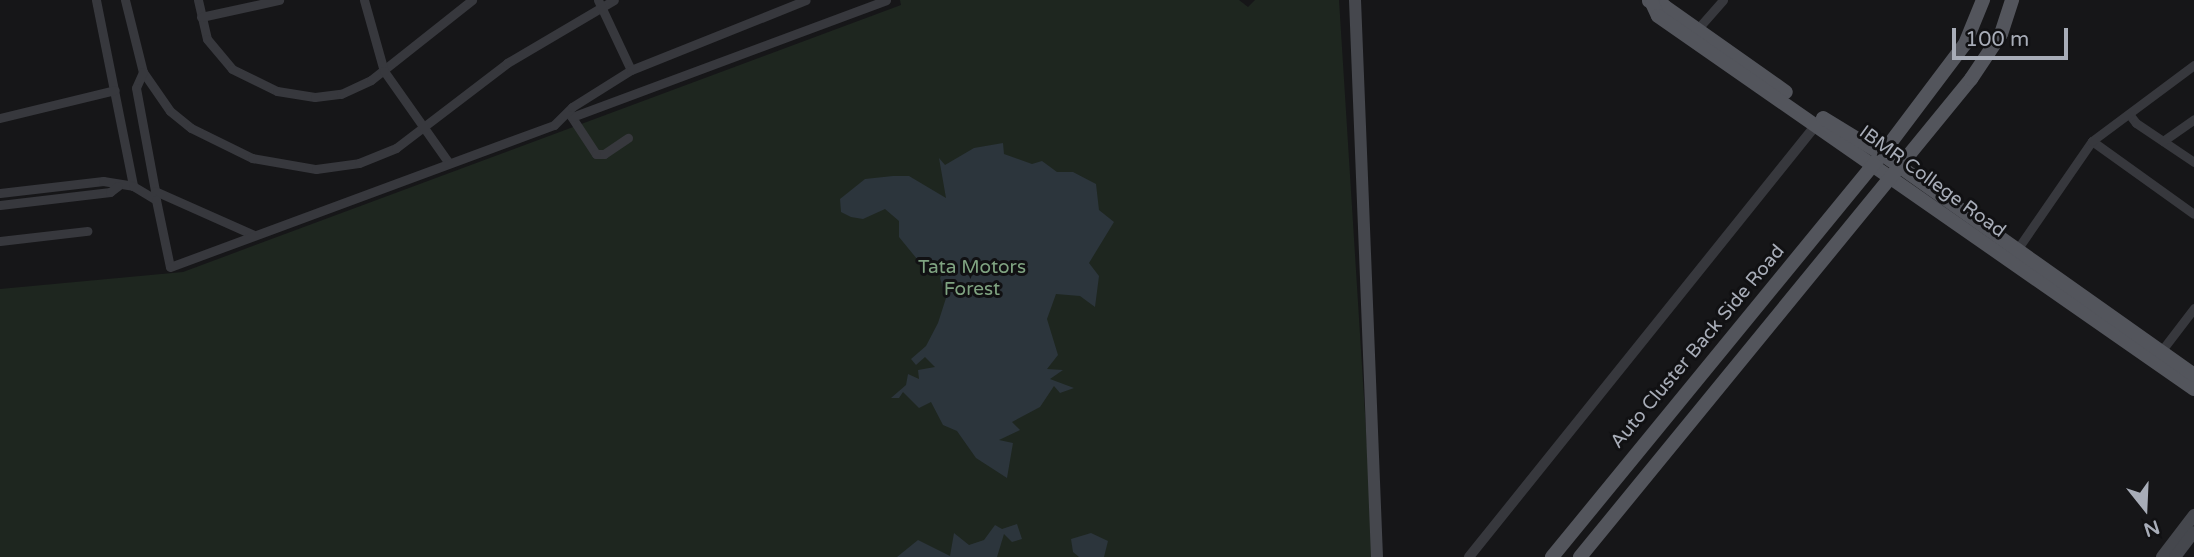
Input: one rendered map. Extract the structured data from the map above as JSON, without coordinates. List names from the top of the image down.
{
  "streets": {
    "main road": ["IBMR College Road", "Auto Cluster Back Side Road"]
  },
  "crossings": [
    ["IBMR College Road", "Auto Cluster Back Side Road"]
  ],
  "parks": ["Tata Motors Forest"],
  "scale_bar": "100 m",
  "north": "bottom"
}
